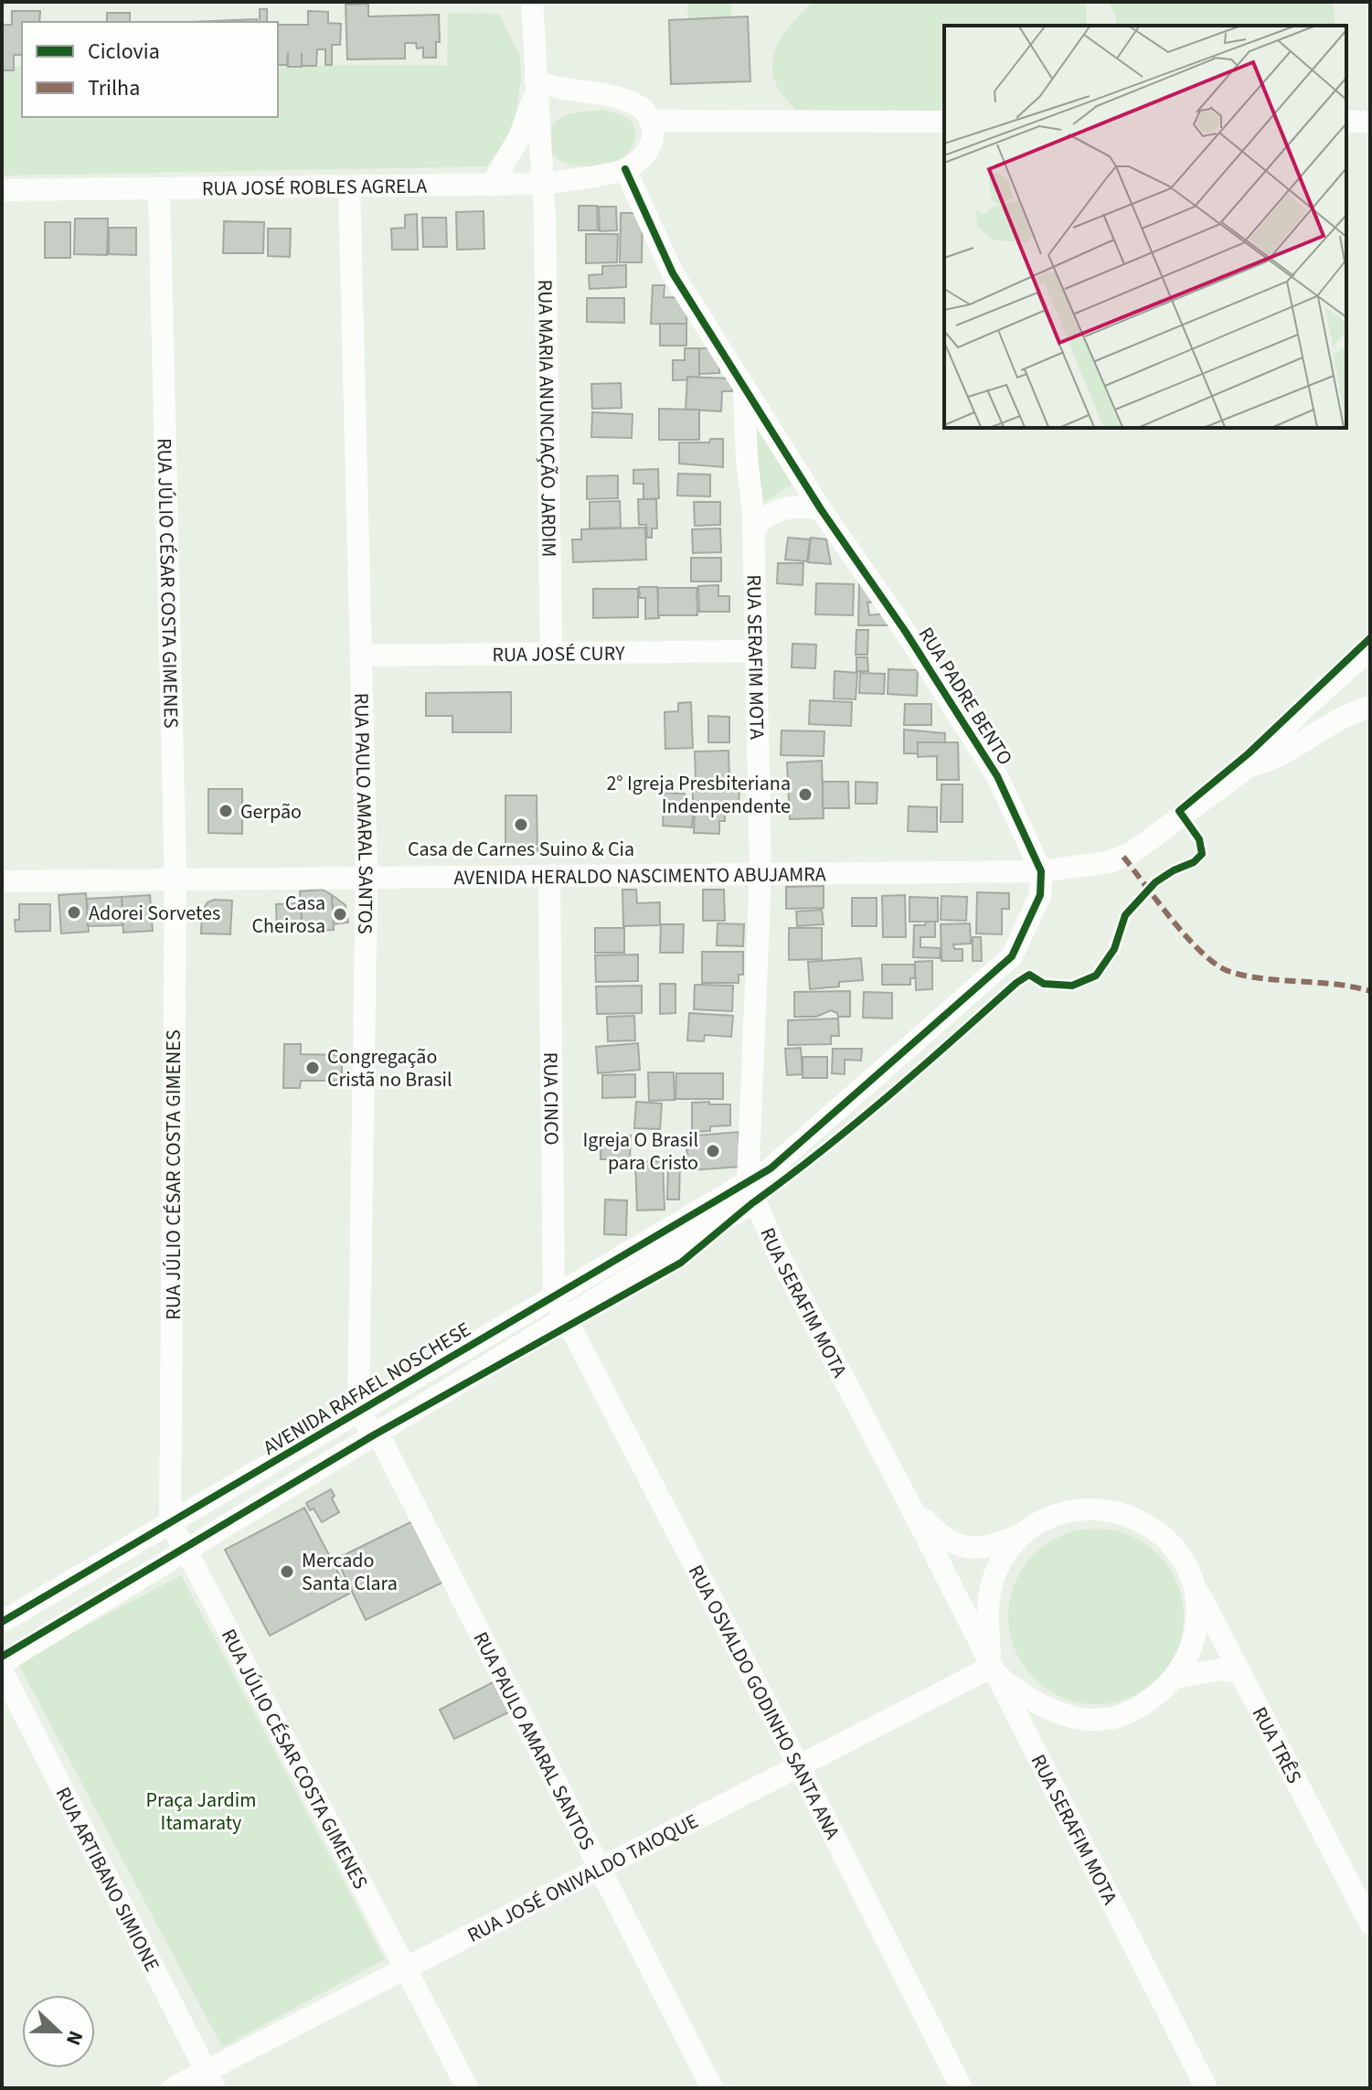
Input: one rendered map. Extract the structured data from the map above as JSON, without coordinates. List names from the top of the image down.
{
  "streets": {
    "street": [
      "RUA JOSÉ ROBLES AGRELA",
      "RUA MARIA ANUNCIAÇÃO JARDIM",
      "RUA JÚLIO CÉSAR COSTA GIMENES",
      "RUA JOSÉ CURY",
      "RUA SERAFIM MOTA",
      "RUA PADRE BENTO",
      "RUA PAULO AMARAL SANTOS",
      "AVENIDA HERALDO NASCIMENTO ABUJAMRA",
      "RUA CINCO",
      "AVENIDA RAFAEL NOSCHESE",
      "RUA OSVALDO GODINHO SANTA ANA",
      "RUA TRÊS",
      "RUA JOSÉ ONIVALDO TAIOQUE",
      "RUA ARTIBANO SIMIONE"
    ]
  },
  "crossings": [
    ["RUA JOSÉ ROBLES AGRELA", "RUA MARIA ANUNCIAÇÃO JARDIM"],
    ["RUA JOSÉ ROBLES AGRELA", "RUA JÚLIO CÉSAR COSTA GIMENES"],
    ["RUA JOSÉ ROBLES AGRELA", "RUA PADRE BENTO"],
    ["RUA JOSÉ ROBLES AGRELA", "RUA PAULO AMARAL SANTOS"],
    ["RUA MARIA ANUNCIAÇÃO JARDIM", "RUA JOSÉ CURY"],
    ["RUA JÚLIO CÉSAR COSTA GIMENES", "AVENIDA HERALDO NASCIMENTO ABUJAMRA"],
    ["RUA JÚLIO CÉSAR COSTA GIMENES", "AVENIDA RAFAEL NOSCHESE"],
    ["RUA JÚLIO CÉSAR COSTA GIMENES", "RUA JOSÉ ONIVALDO TAIOQUE"],
    ["RUA JOSÉ CURY", "RUA SERAFIM MOTA"],
    ["RUA JOSÉ CURY", "RUA PAULO AMARAL SANTOS"],
    ["RUA SERAFIM MOTA", "RUA PADRE BENTO"],
    ["RUA SERAFIM MOTA", "AVENIDA HERALDO NASCIMENTO ABUJAMRA"],
    ["RUA SERAFIM MOTA", "AVENIDA RAFAEL NOSCHESE"],
    ["RUA SERAFIM MOTA", "RUA TRÊS"],
    ["RUA SERAFIM MOTA", "RUA JOSÉ ONIVALDO TAIOQUE"],
    ["RUA PADRE BENTO", "AVENIDA HERALDO NASCIMENTO ABUJAMRA"],
    ["RUA PAULO AMARAL SANTOS", "AVENIDA HERALDO NASCIMENTO ABUJAMRA"],
    ["RUA PAULO AMARAL SANTOS", "AVENIDA RAFAEL NOSCHESE"],
    ["RUA PAULO AMARAL SANTOS", "RUA JOSÉ ONIVALDO TAIOQUE"],
    ["AVENIDA HERALDO NASCIMENTO ABUJAMRA", "RUA CINCO"],
    ["RUA CINCO", "AVENIDA RAFAEL NOSCHESE"],
    ["RUA CINCO", "RUA OSVALDO GODINHO SANTA ANA"],
    ["RUA OSVALDO GODINHO SANTA ANA", "RUA JOSÉ ONIVALDO TAIOQUE"],
    ["RUA TRÊS", "RUA JOSÉ ONIVALDO TAIOQUE"],
    ["RUA JOSÉ ONIVALDO TAIOQUE", "RUA ARTIBANO SIMIONE"]
  ],
  "parks": ["Praça Jardim Itamaraty"],
  "places": [
    "2° Igreja Presbiteriana Indenpendente",
    "Gerpão",
    "Casa de Carnes Suino & Cia",
    "Adorei Sorvetes",
    "Casa Cheirosa",
    "Congregação Cristã no Brasil",
    "Igreja O Brasil para Cristo",
    "Mercado Santa Clara"
  ],
  "legend": ["Ciclovia", "Trilha"],
  "north": "right"
}
